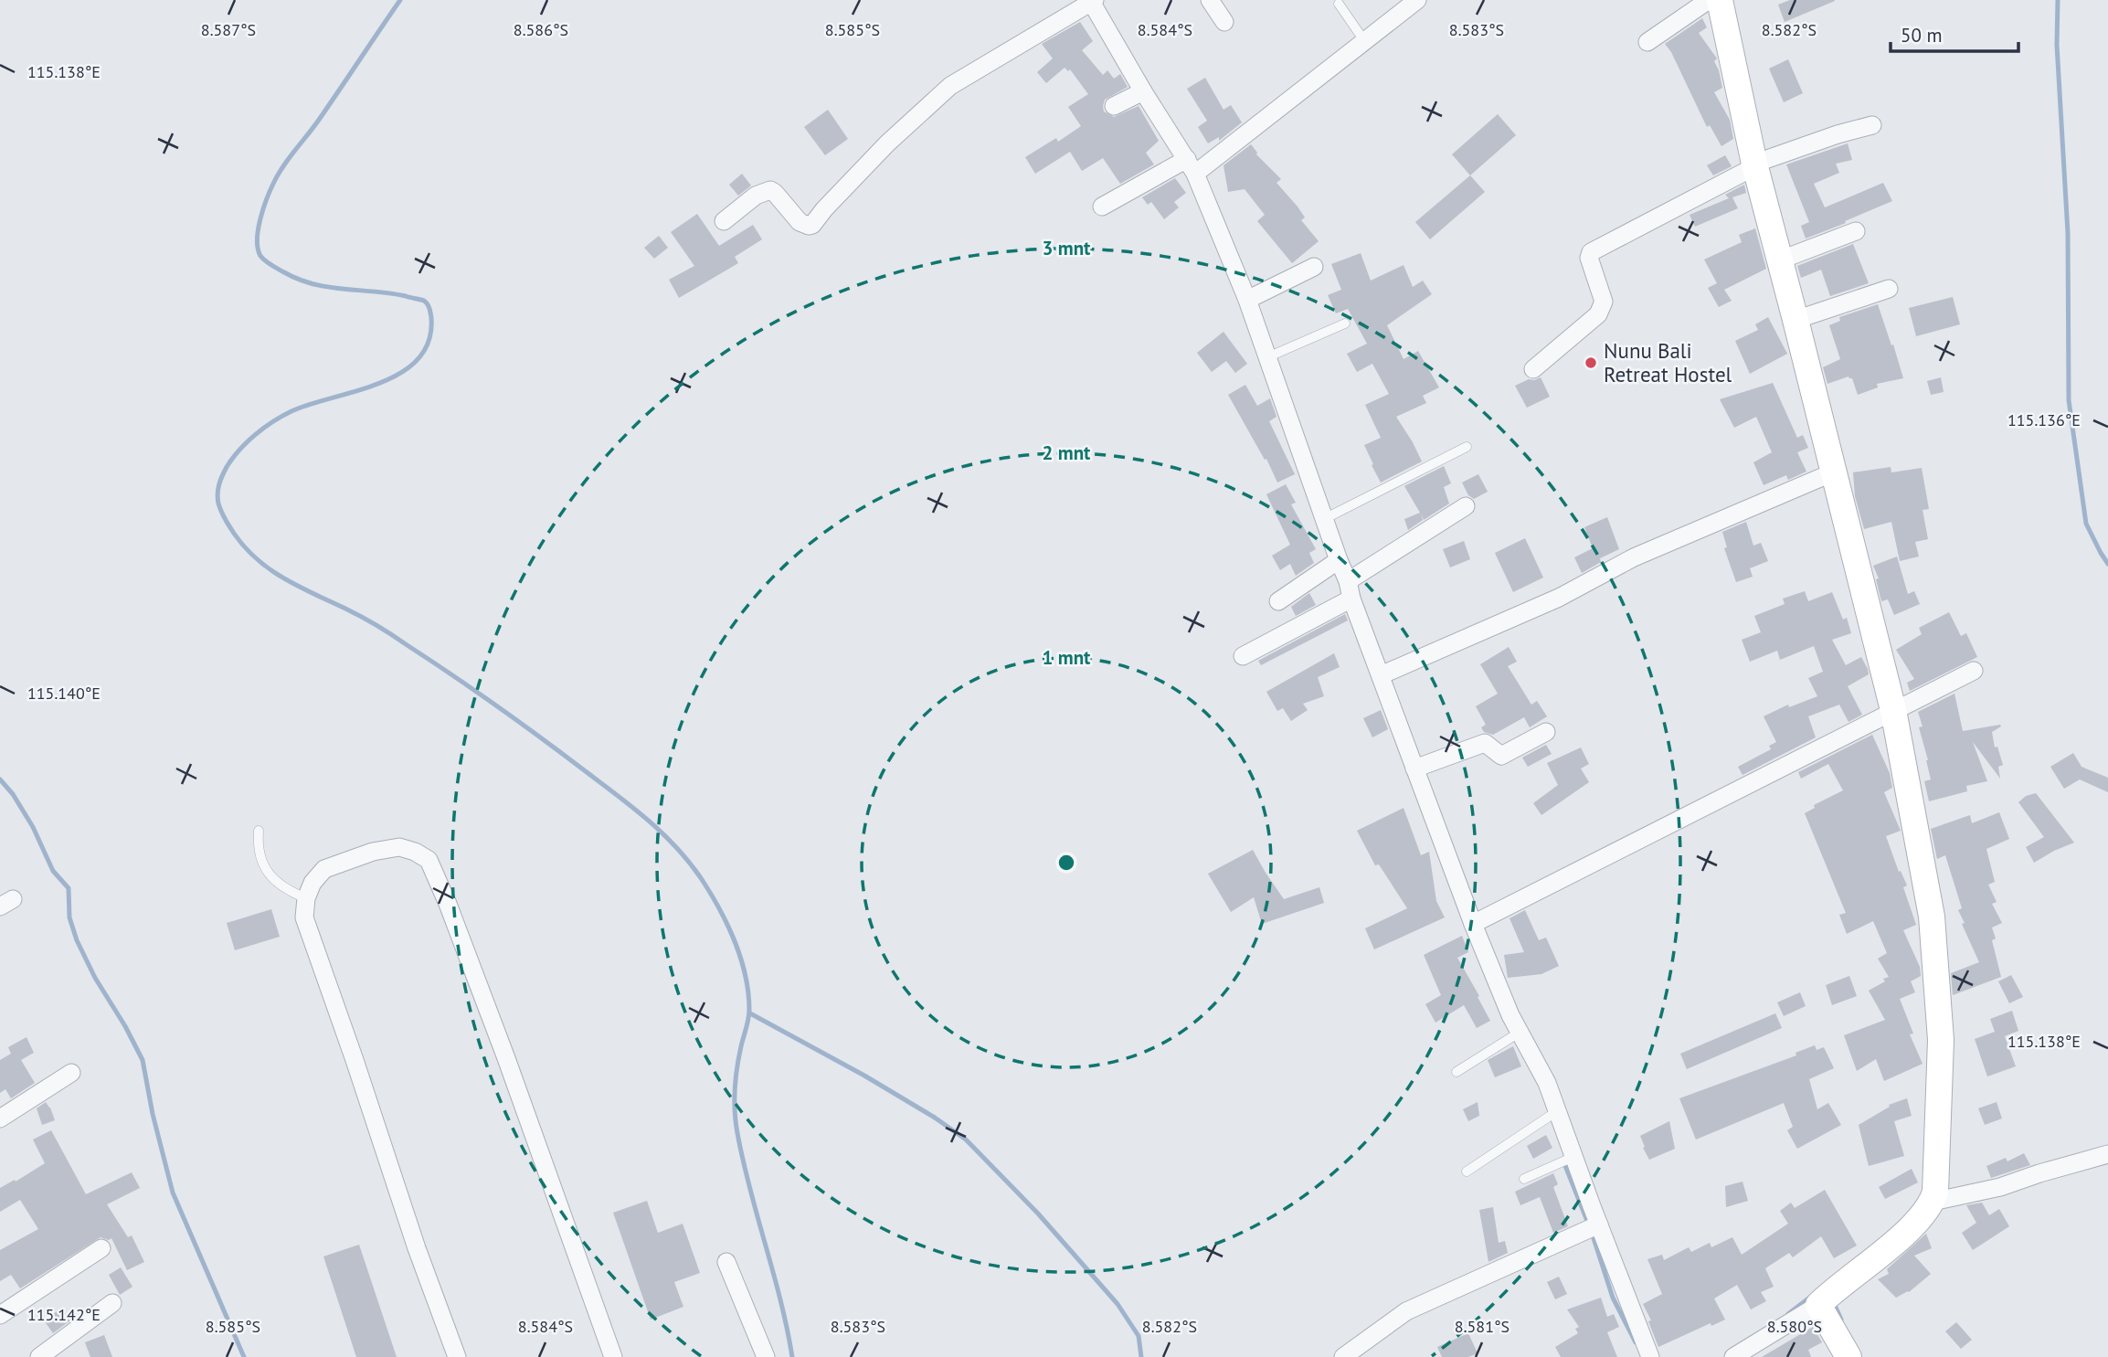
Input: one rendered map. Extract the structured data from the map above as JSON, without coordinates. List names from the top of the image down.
{
  "places": ["Nunu Bali Retreat Hostel"],
  "scale_bar": "50 m",
  "coordinates": [
    "8.587°S",
    "8.586°S",
    "8.585°S",
    "8.584°S",
    "8.583°S",
    "8.582°S",
    "115.138°E",
    "115.136°E",
    "115.140°E",
    "115.142°E",
    "8.581°S",
    "8.580°S"
  ],
  "rings": ["3 mnt", "2 mnt", "1 mnt"]
}
